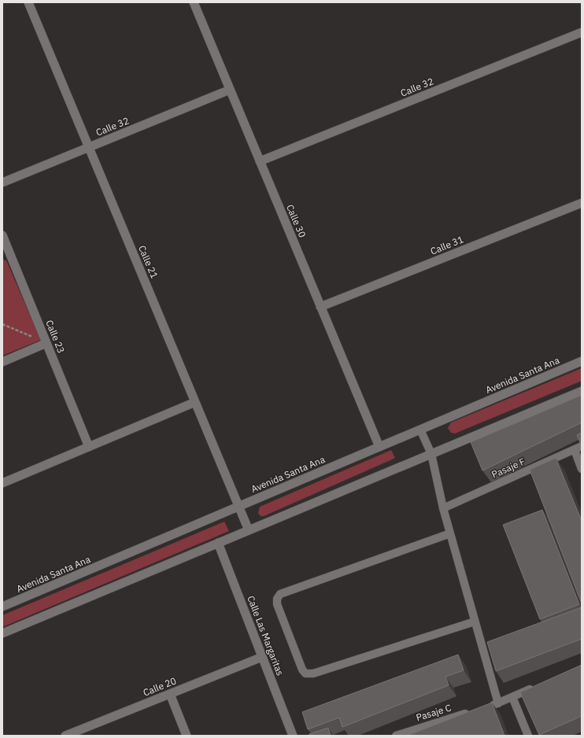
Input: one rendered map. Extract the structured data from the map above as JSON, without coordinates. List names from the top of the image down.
{
  "streets": {
    "street": [
      "Calle 32",
      "Calle 30",
      "Calle 31",
      "Calle 21",
      "Calle 23",
      "Avenida Santa Ana",
      "Calle Las Margaritas",
      "Calle 20"
    ],
    "lane": ["Pasaje F", "Pasaje C"]
  },
  "crossings": [
    ["Calle 32", "Calle 30"],
    ["Calle 32", "Calle 21"],
    ["Calle 30", "Calle 31"],
    ["Calle 30", "Avenida Santa Ana"],
    ["Calle 21", "Avenida Santa Ana"],
    ["Calle Las Margaritas", "Calle 20"]
  ]
}
